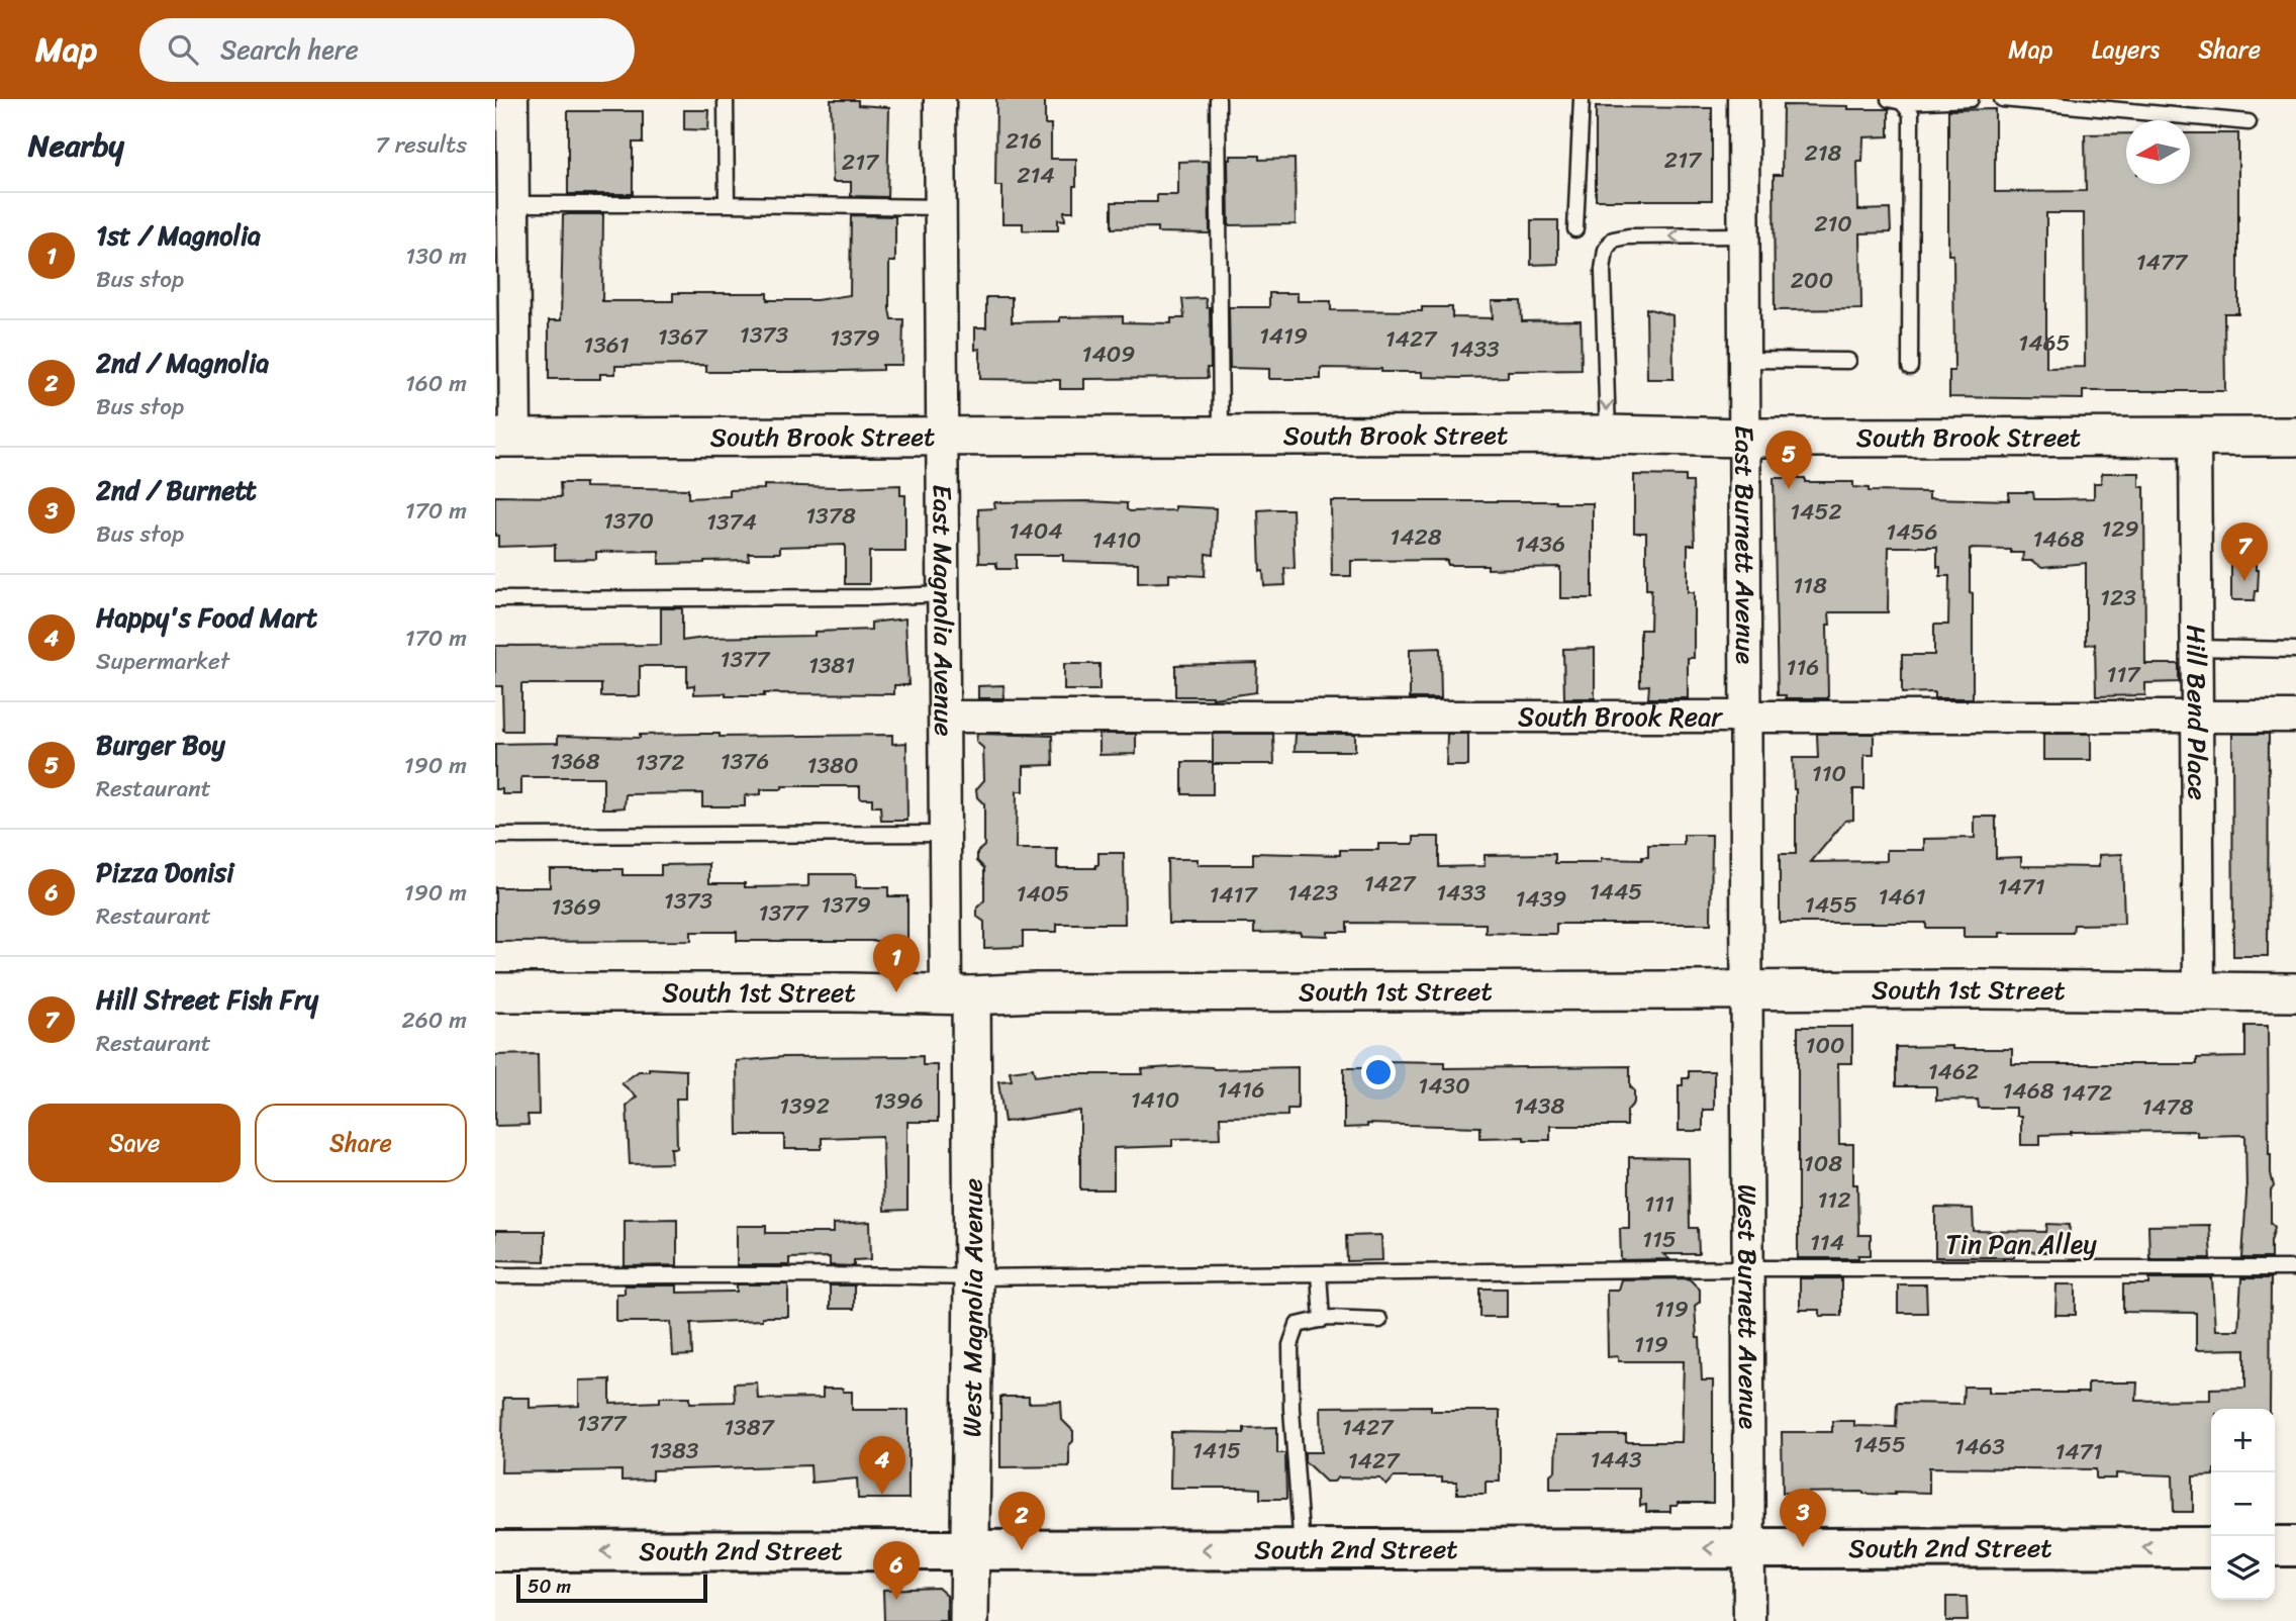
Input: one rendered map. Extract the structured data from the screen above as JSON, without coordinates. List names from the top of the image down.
{
  "streets": {
    "main road": ["South 2nd Street"],
    "street": [
      "South Brook Street",
      "East Burnett Avenue",
      "East Magnolia Avenue",
      "Hill Bend Place",
      "South Brook Rear",
      "South 1st Street",
      "West Burnett Avenue",
      "West Magnolia Avenue"
    ],
    "lane": ["Tin Pan Alley"]
  },
  "crossings": [
    ["South Brook Street", "East Burnett Avenue"],
    ["South Brook Street", "East Magnolia Avenue"],
    ["South Brook Street", "Hill Bend Place"],
    ["East Burnett Avenue", "South Brook Rear"],
    ["East Burnett Avenue", "South 1st Street"],
    ["East Burnett Avenue", "West Burnett Avenue"],
    ["East Magnolia Avenue", "South Brook Rear"],
    ["East Magnolia Avenue", "South 1st Street"],
    ["East Magnolia Avenue", "West Magnolia Avenue"],
    ["Hill Bend Place", "South Brook Rear"],
    ["Hill Bend Place", "South 1st Street"],
    ["South 1st Street", "West Burnett Avenue"],
    ["South 1st Street", "West Magnolia Avenue"],
    ["Tin Pan Alley", "West Burnett Avenue"],
    ["Tin Pan Alley", "West Magnolia Avenue"],
    ["West Burnett Avenue", "South 2nd Street"],
    ["West Magnolia Avenue", "South 2nd Street"]
  ],
  "one_way": ["South 2nd Street"],
  "house_numbers": [
    "216",
    "218",
    "217",
    "217",
    "214",
    "210",
    "1477",
    "200",
    "1373",
    "1419",
    "1367",
    "1379",
    "1427",
    "1465",
    "1361",
    "1433",
    "1409",
    "1452",
    "1378",
    "1370",
    "1374",
    "129",
    "1404",
    "1456",
    "1428",
    "1468",
    "1410",
    "1436",
    "118",
    "123",
    "1377",
    "1381",
    "116",
    "117",
    "1368",
    "1376",
    "1372",
    "1380",
    "110",
    "1427",
    "1471",
    "1445",
    "1423",
    "1433",
    "1405",
    "1417",
    "1461",
    "1439",
    "1373",
    "1379",
    "1455",
    "1369",
    "1377",
    "100",
    "1462",
    "1430",
    "1416",
    "1468",
    "1472",
    "1410",
    "1396",
    "1392",
    "1438",
    "1478",
    "108",
    "112",
    "111",
    "115",
    "114",
    "119",
    "119",
    "1377",
    "1387",
    "1427",
    "1455",
    "1463",
    "1383",
    "1415",
    "1471",
    "1443",
    "1427"
  ],
  "scale_bar": "50 m",
  "north": "left",
  "page": {
    "header": "Map",
    "search": "Search here",
    "nav": ["Map", "Layers", "Share"],
    "heading": ["Nearby", "7 results"],
    "list": [
      {
        "mark": "1",
        "name": "1st / Magnolia",
        "note": "Bus stop",
        "value": "130 m"
      },
      {
        "mark": "2",
        "name": "2nd / Magnolia",
        "note": "Bus stop",
        "value": "160 m"
      },
      {
        "mark": "3",
        "name": "2nd / Burnett",
        "note": "Bus stop",
        "value": "170 m"
      },
      {
        "mark": "4",
        "name": "Happy's Food Mart",
        "note": "Supermarket",
        "value": "170 m"
      },
      {
        "mark": "5",
        "name": "Burger Boy",
        "note": "Restaurant",
        "value": "190 m"
      },
      {
        "mark": "6",
        "name": "Pizza Donisi",
        "note": "Restaurant",
        "value": "190 m"
      },
      {
        "mark": "7",
        "name": "Hill Street Fish Fry",
        "note": "Restaurant",
        "value": "260 m"
      }
    ],
    "pins": [
      "5",
      "7",
      "1",
      "4",
      "3",
      "2",
      "6"
    ],
    "buttons": ["Save", "Share"],
    "map_buttons": ["+", "−"],
    "scale": "50 m"
  }
}
